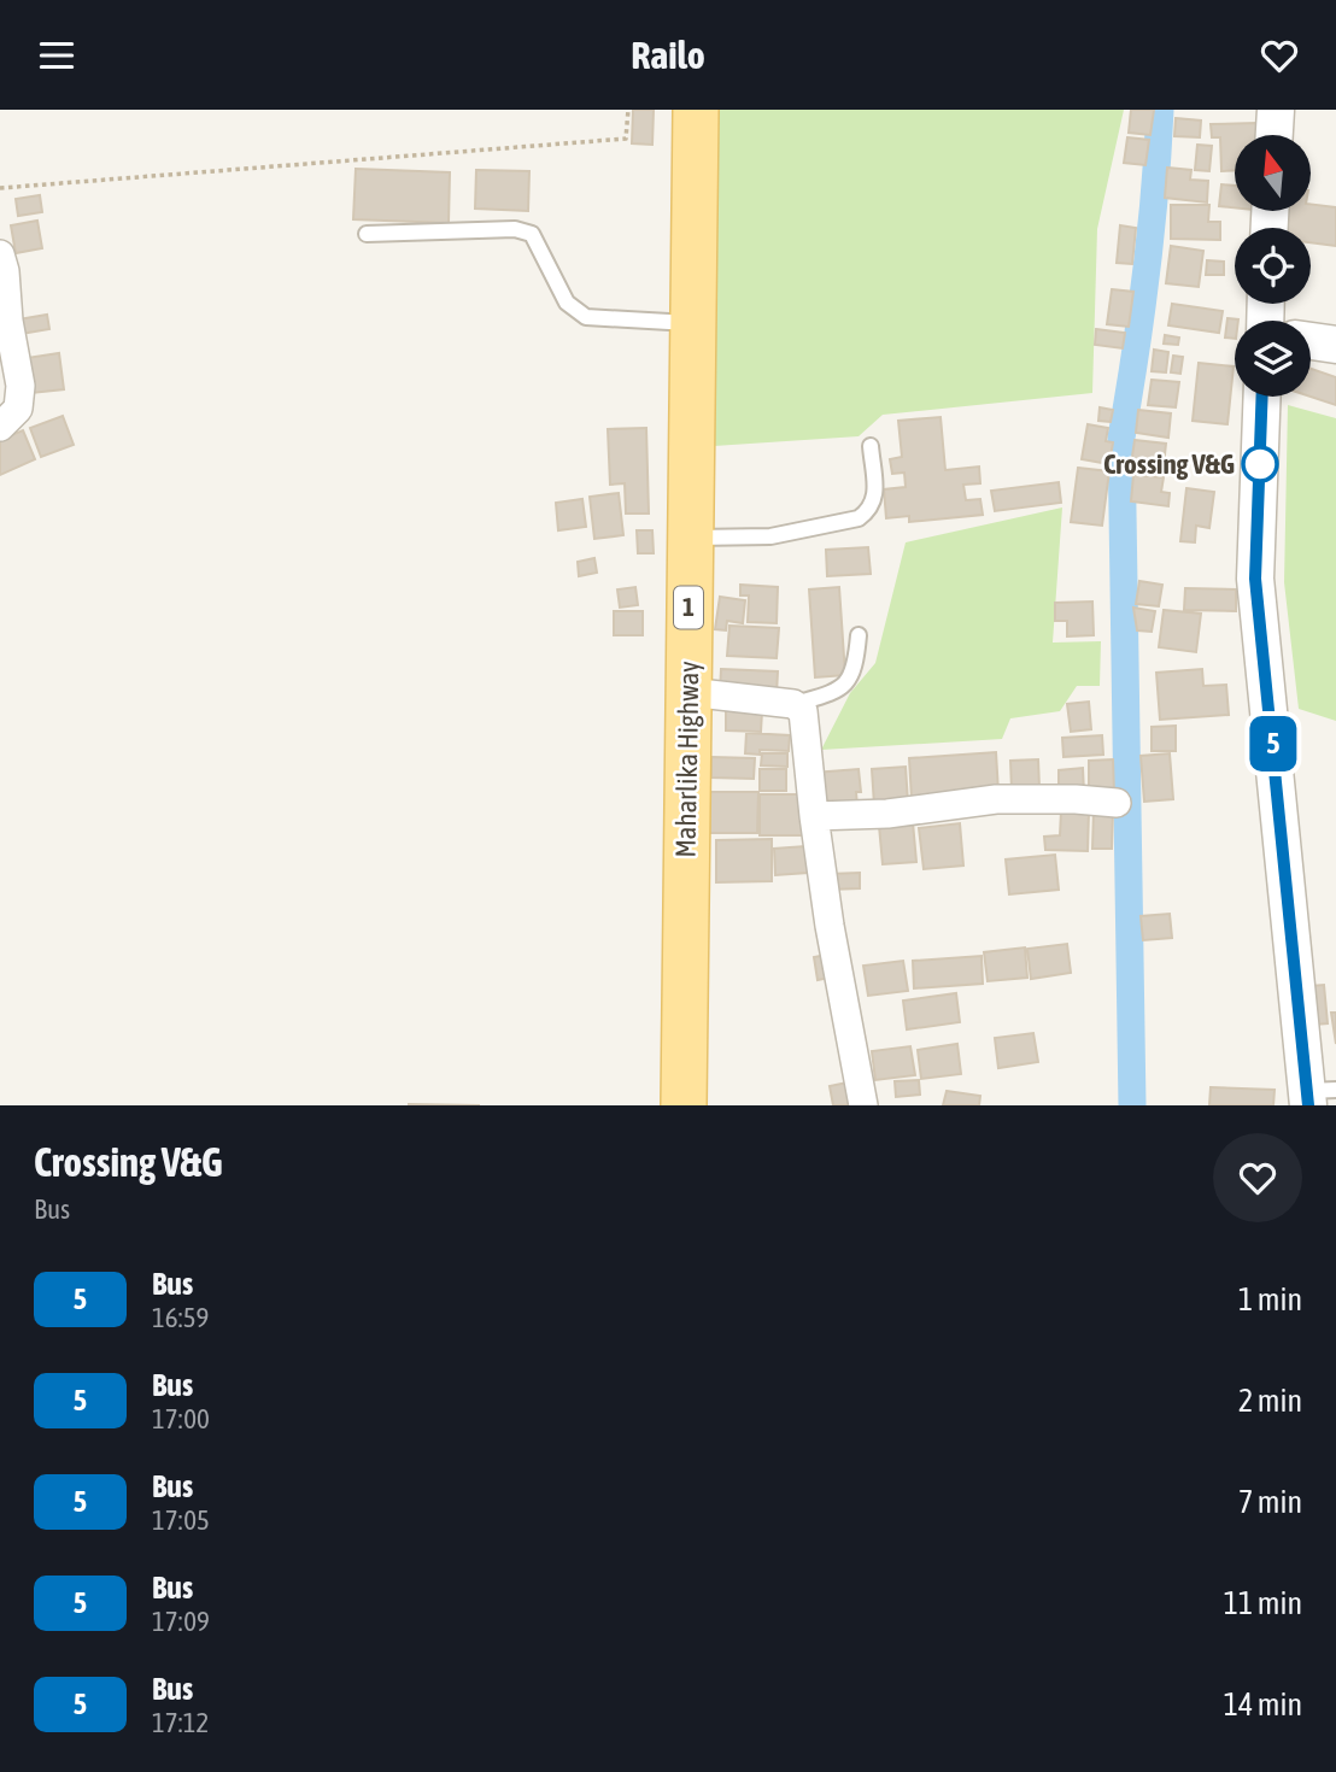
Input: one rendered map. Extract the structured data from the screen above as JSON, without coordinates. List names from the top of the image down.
{
  "streets": {
    "main road": ["1", "Maharlika Highway"]
  },
  "places": ["Crossing V&G"],
  "lines": ["bus line 5"],
  "north": "top",
  "page": {
    "header": "Railo",
    "on_map": "5",
    "heading": ["Crossing V&G", "Bus"],
    "list": [
      {
        "mark": "5",
        "name": "Bus",
        "note": "16:59",
        "value": "1 min"
      },
      {
        "mark": "5",
        "name": "Bus",
        "note": "17:00",
        "value": "2 min"
      },
      {
        "mark": "5",
        "name": "Bus",
        "note": "17:05",
        "value": "7 min"
      },
      {
        "mark": "5",
        "name": "Bus",
        "note": "17:09",
        "value": "11 min"
      },
      {
        "mark": "5",
        "name": "Bus",
        "note": "17:12",
        "value": "14 min"
      }
    ]
  }
}
